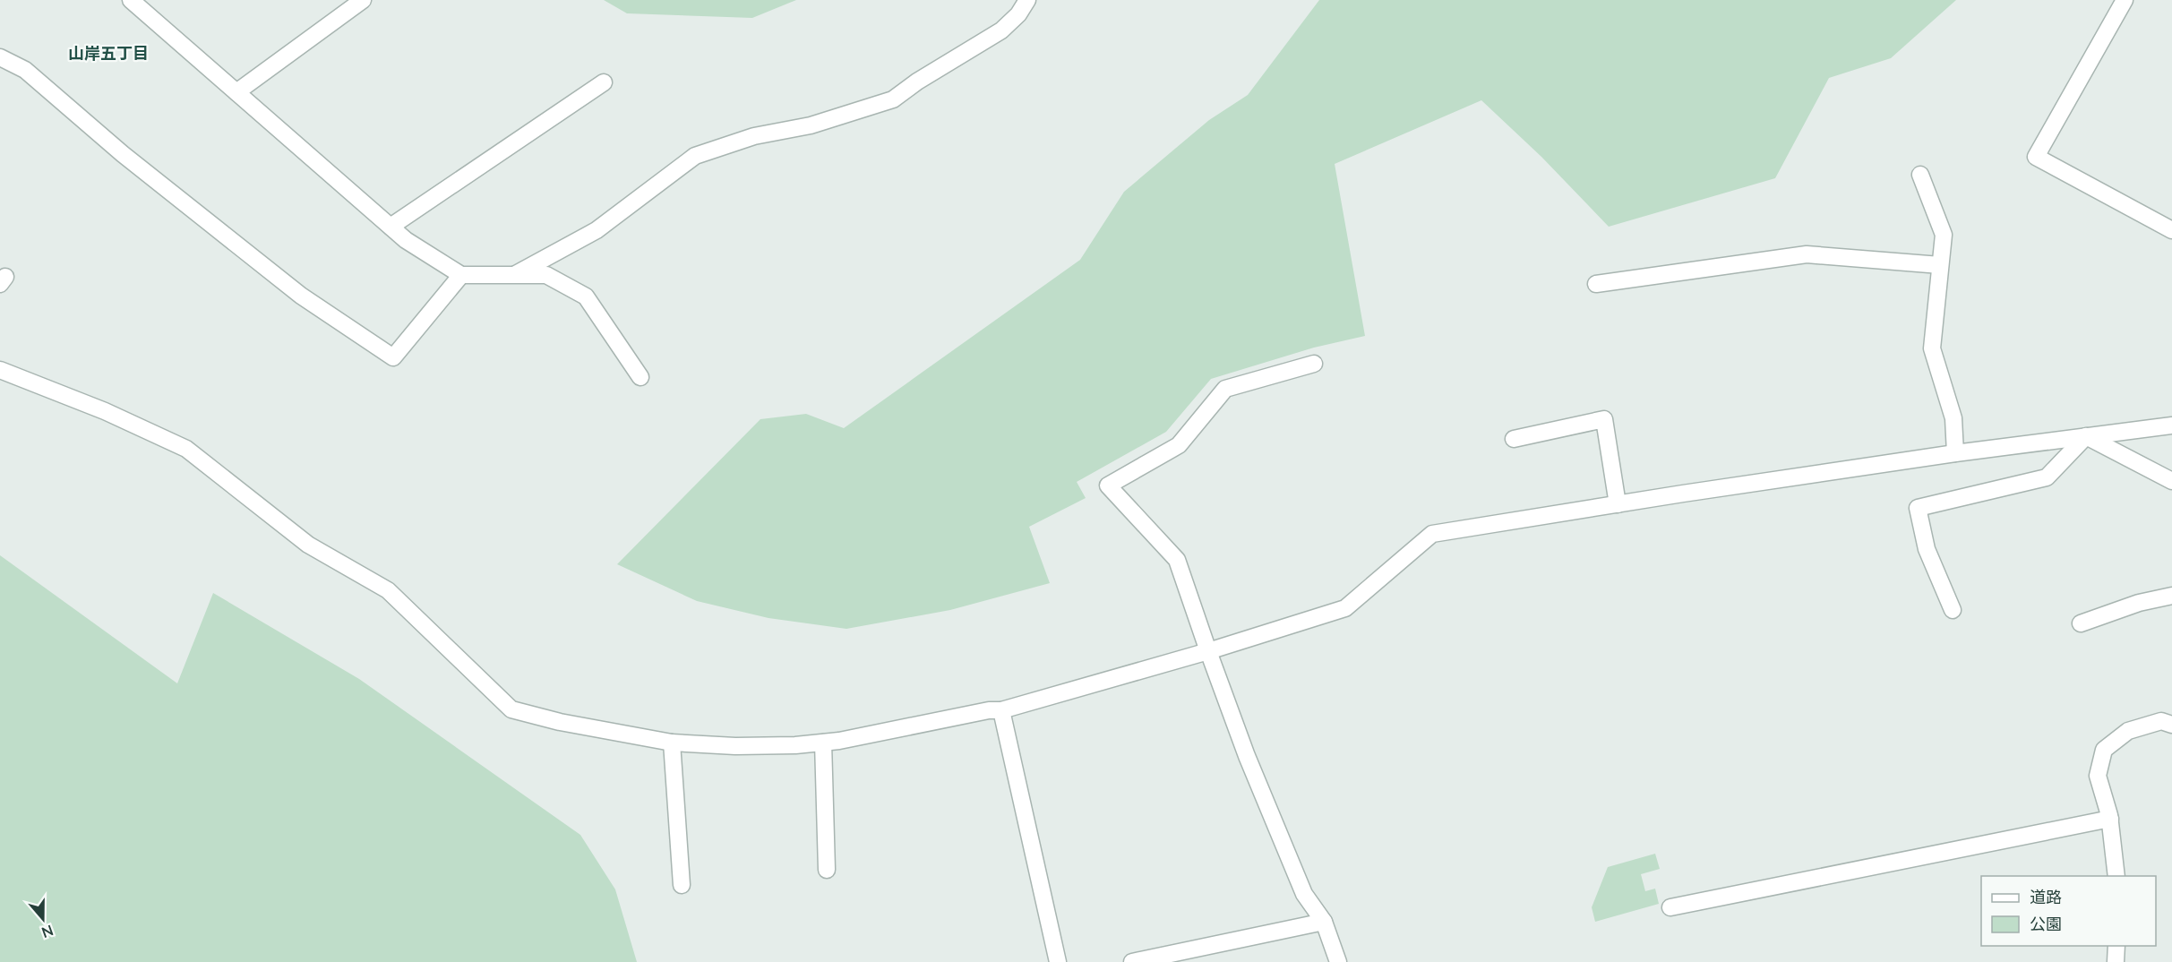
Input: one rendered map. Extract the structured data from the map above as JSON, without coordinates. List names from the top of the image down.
{
  "districts": ["山岸五丁目"],
  "legend": ["道路", "公園"],
  "north": "bottom"
}
